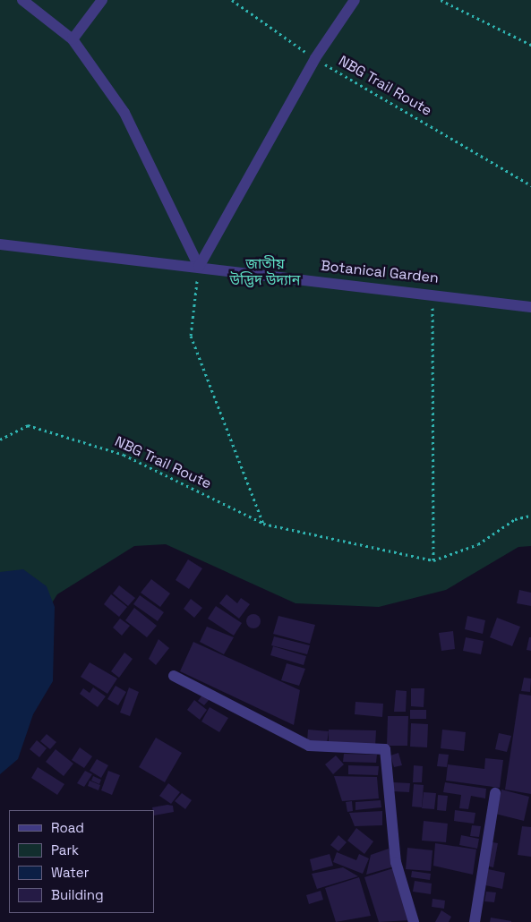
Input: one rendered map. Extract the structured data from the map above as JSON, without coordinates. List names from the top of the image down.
{
  "streets": {
    "street": ["Botanical Garden"],
    "path": ["NBG Trail Route"]
  },
  "parks": ["জাতীয় উদ্ভিদ উদ্যান"],
  "legend": [
    "Road",
    "Park",
    "Water",
    "Building"
  ]
}
